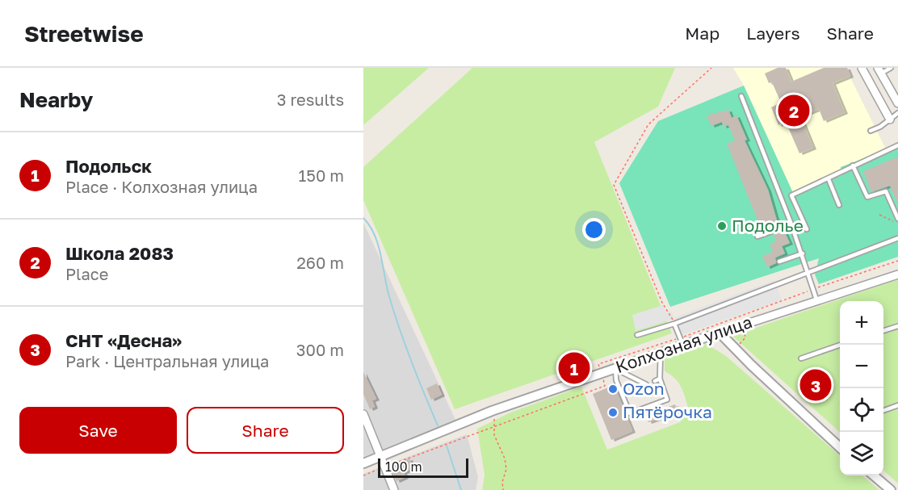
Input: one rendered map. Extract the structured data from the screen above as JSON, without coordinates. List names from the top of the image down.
{
  "streets": {
    "street": ["Колхозная улица"]
  },
  "places": ["Подолье", "Ozon", "Пятёрочка"],
  "scale_bar": "100 m",
  "page": {
    "header": "Streetwise",
    "nav": ["Map", "Layers", "Share"],
    "heading": ["Nearby", "3 results"],
    "pins": ["2", "1", "3"],
    "list": [
      {
        "mark": "1",
        "name": "Подольск",
        "note": "Place · Колхозная улица",
        "value": "150 m"
      },
      {
        "mark": "2",
        "name": "Школа 2083",
        "note": "Place",
        "value": "260 m"
      },
      {
        "mark": "3",
        "name": "СНТ «Десна»",
        "note": "Park · Центральная улица",
        "value": "300 m"
      }
    ],
    "map_buttons": ["+", "−"],
    "buttons": ["Save", "Share"],
    "scale": "100 m"
  }
}
